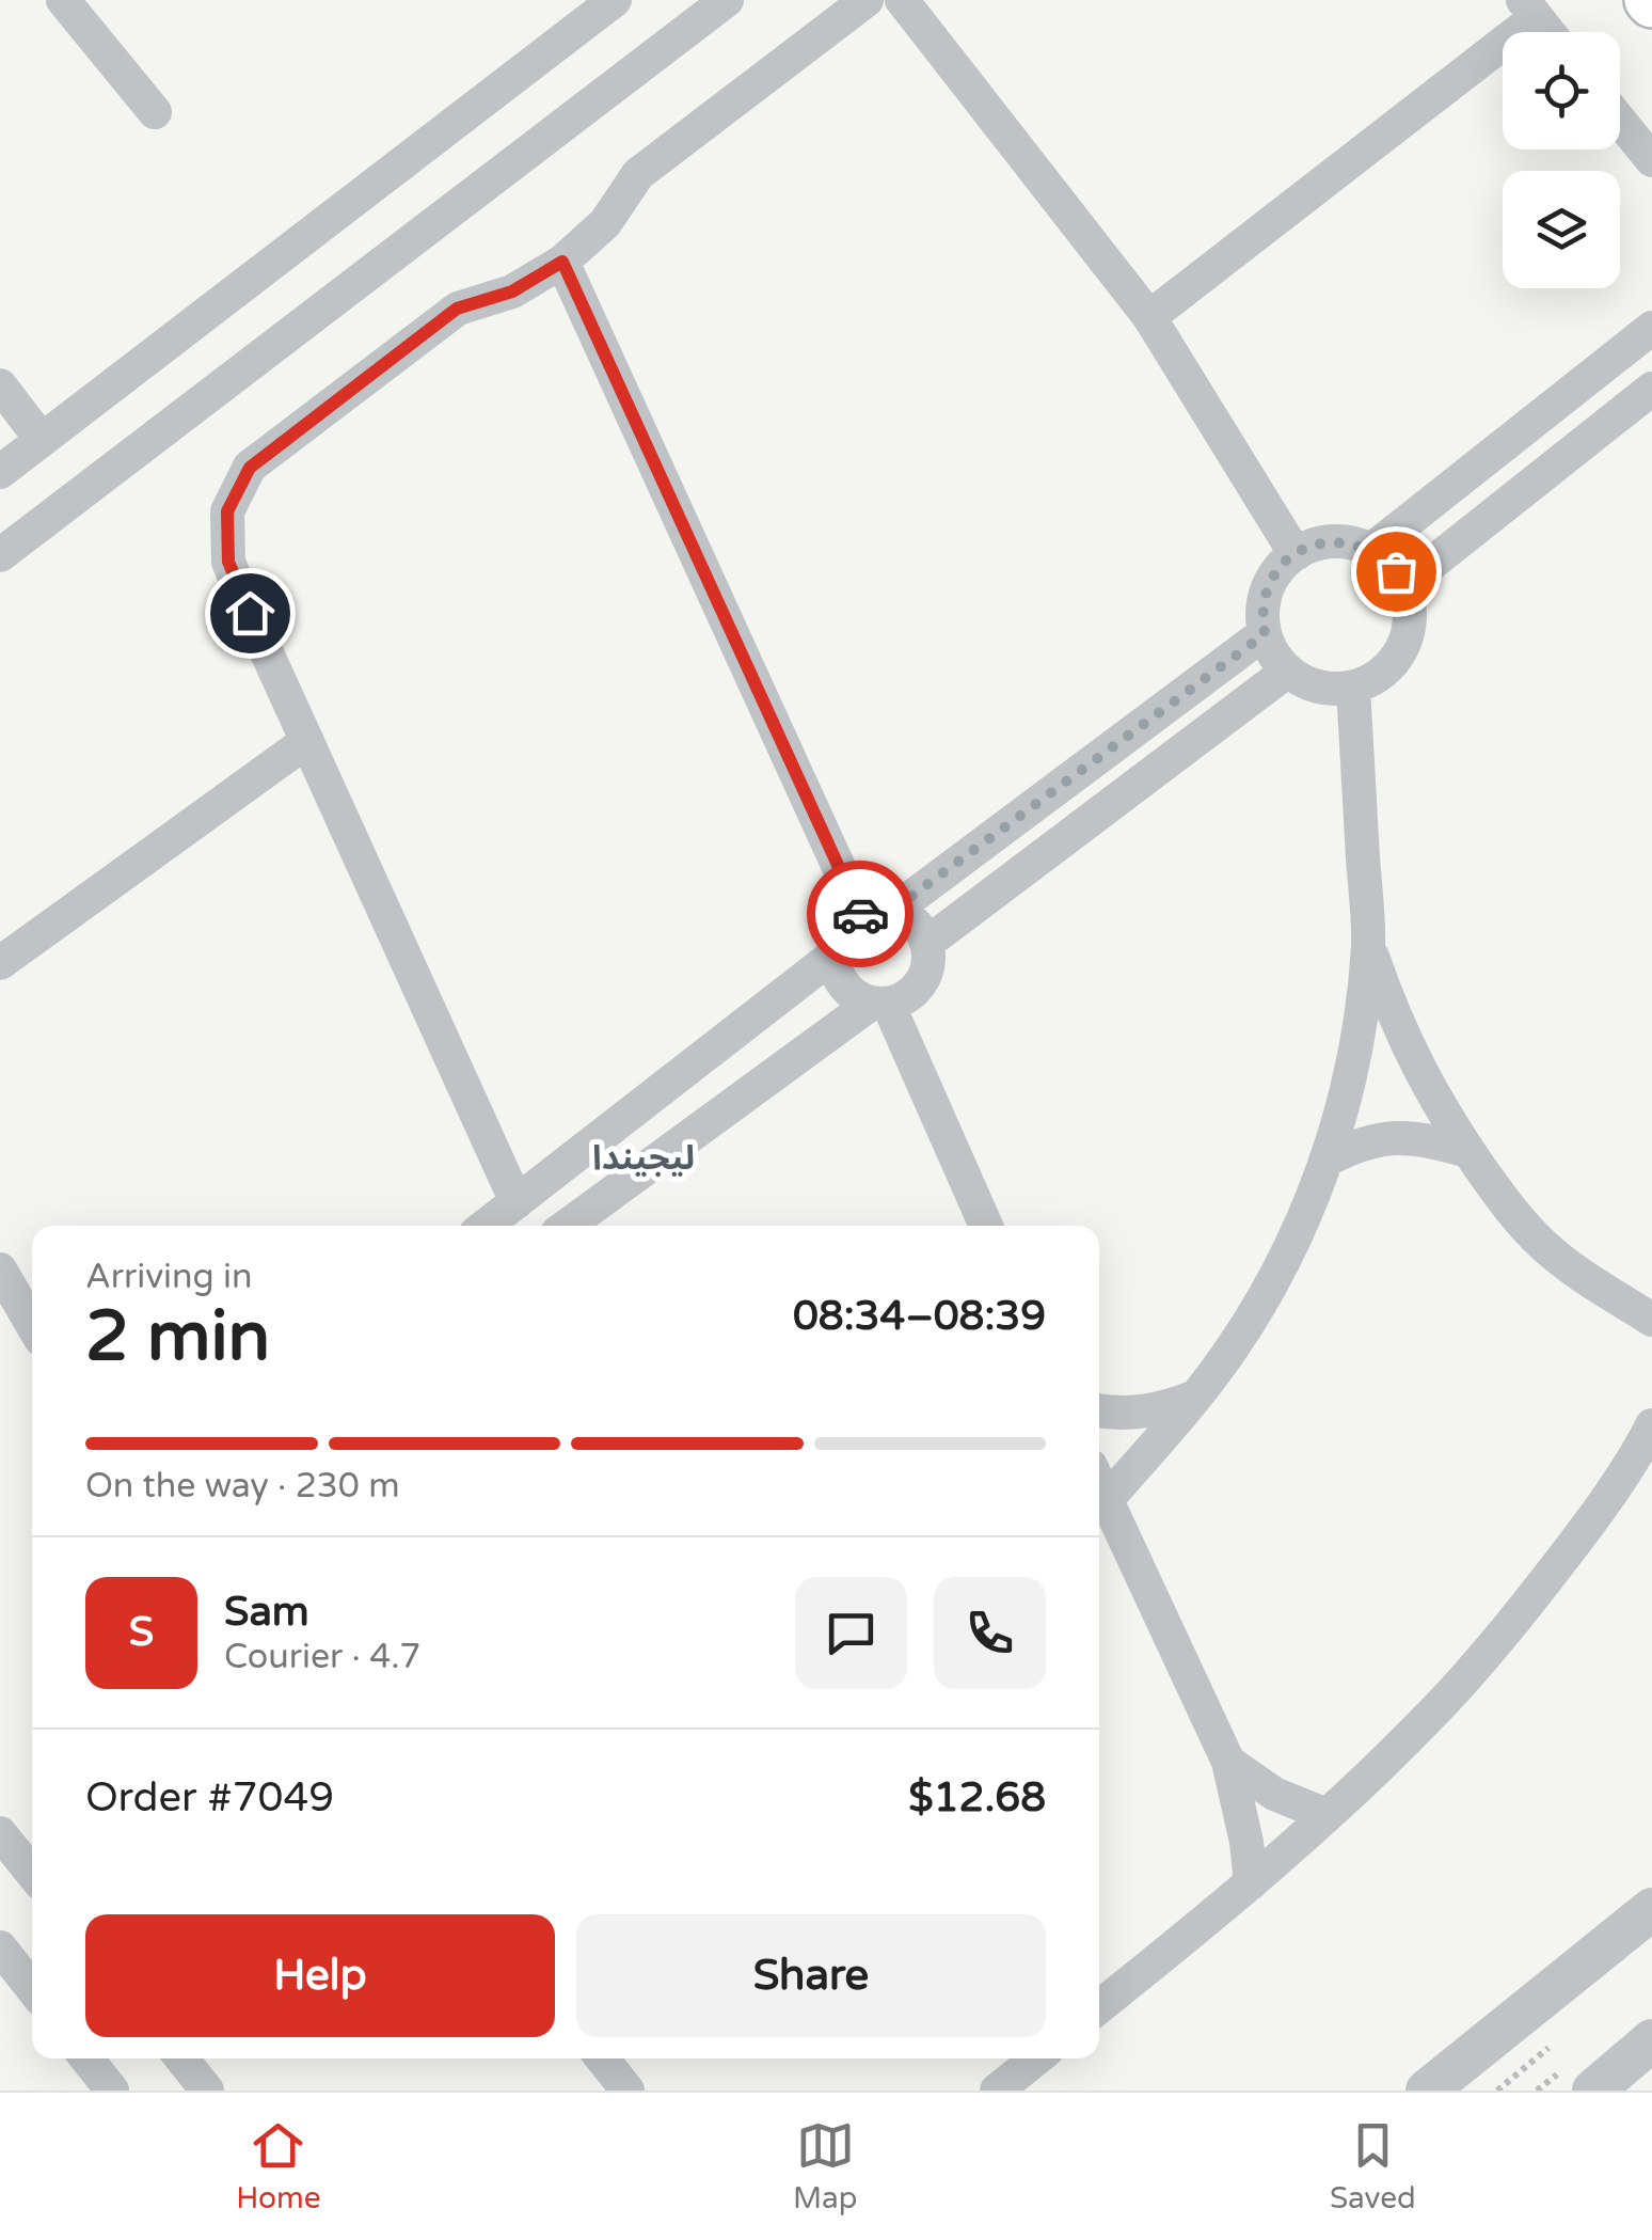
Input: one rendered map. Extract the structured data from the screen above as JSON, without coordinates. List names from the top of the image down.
{
  "districts": ["ليجيندا"],
  "page": {
    "heading": ["2 min", "Arriving in", "08:34–08:39"],
    "panel": [
      "Sam",
      "Courier · 4.7",
      "Order #7049",
      "$12.68"
    ],
    "bar": "On the way · 230 m",
    "round": "S",
    "buttons": ["Help", "Share"],
    "tabs": ["Home", "Map", "Saved"]
  }
}
